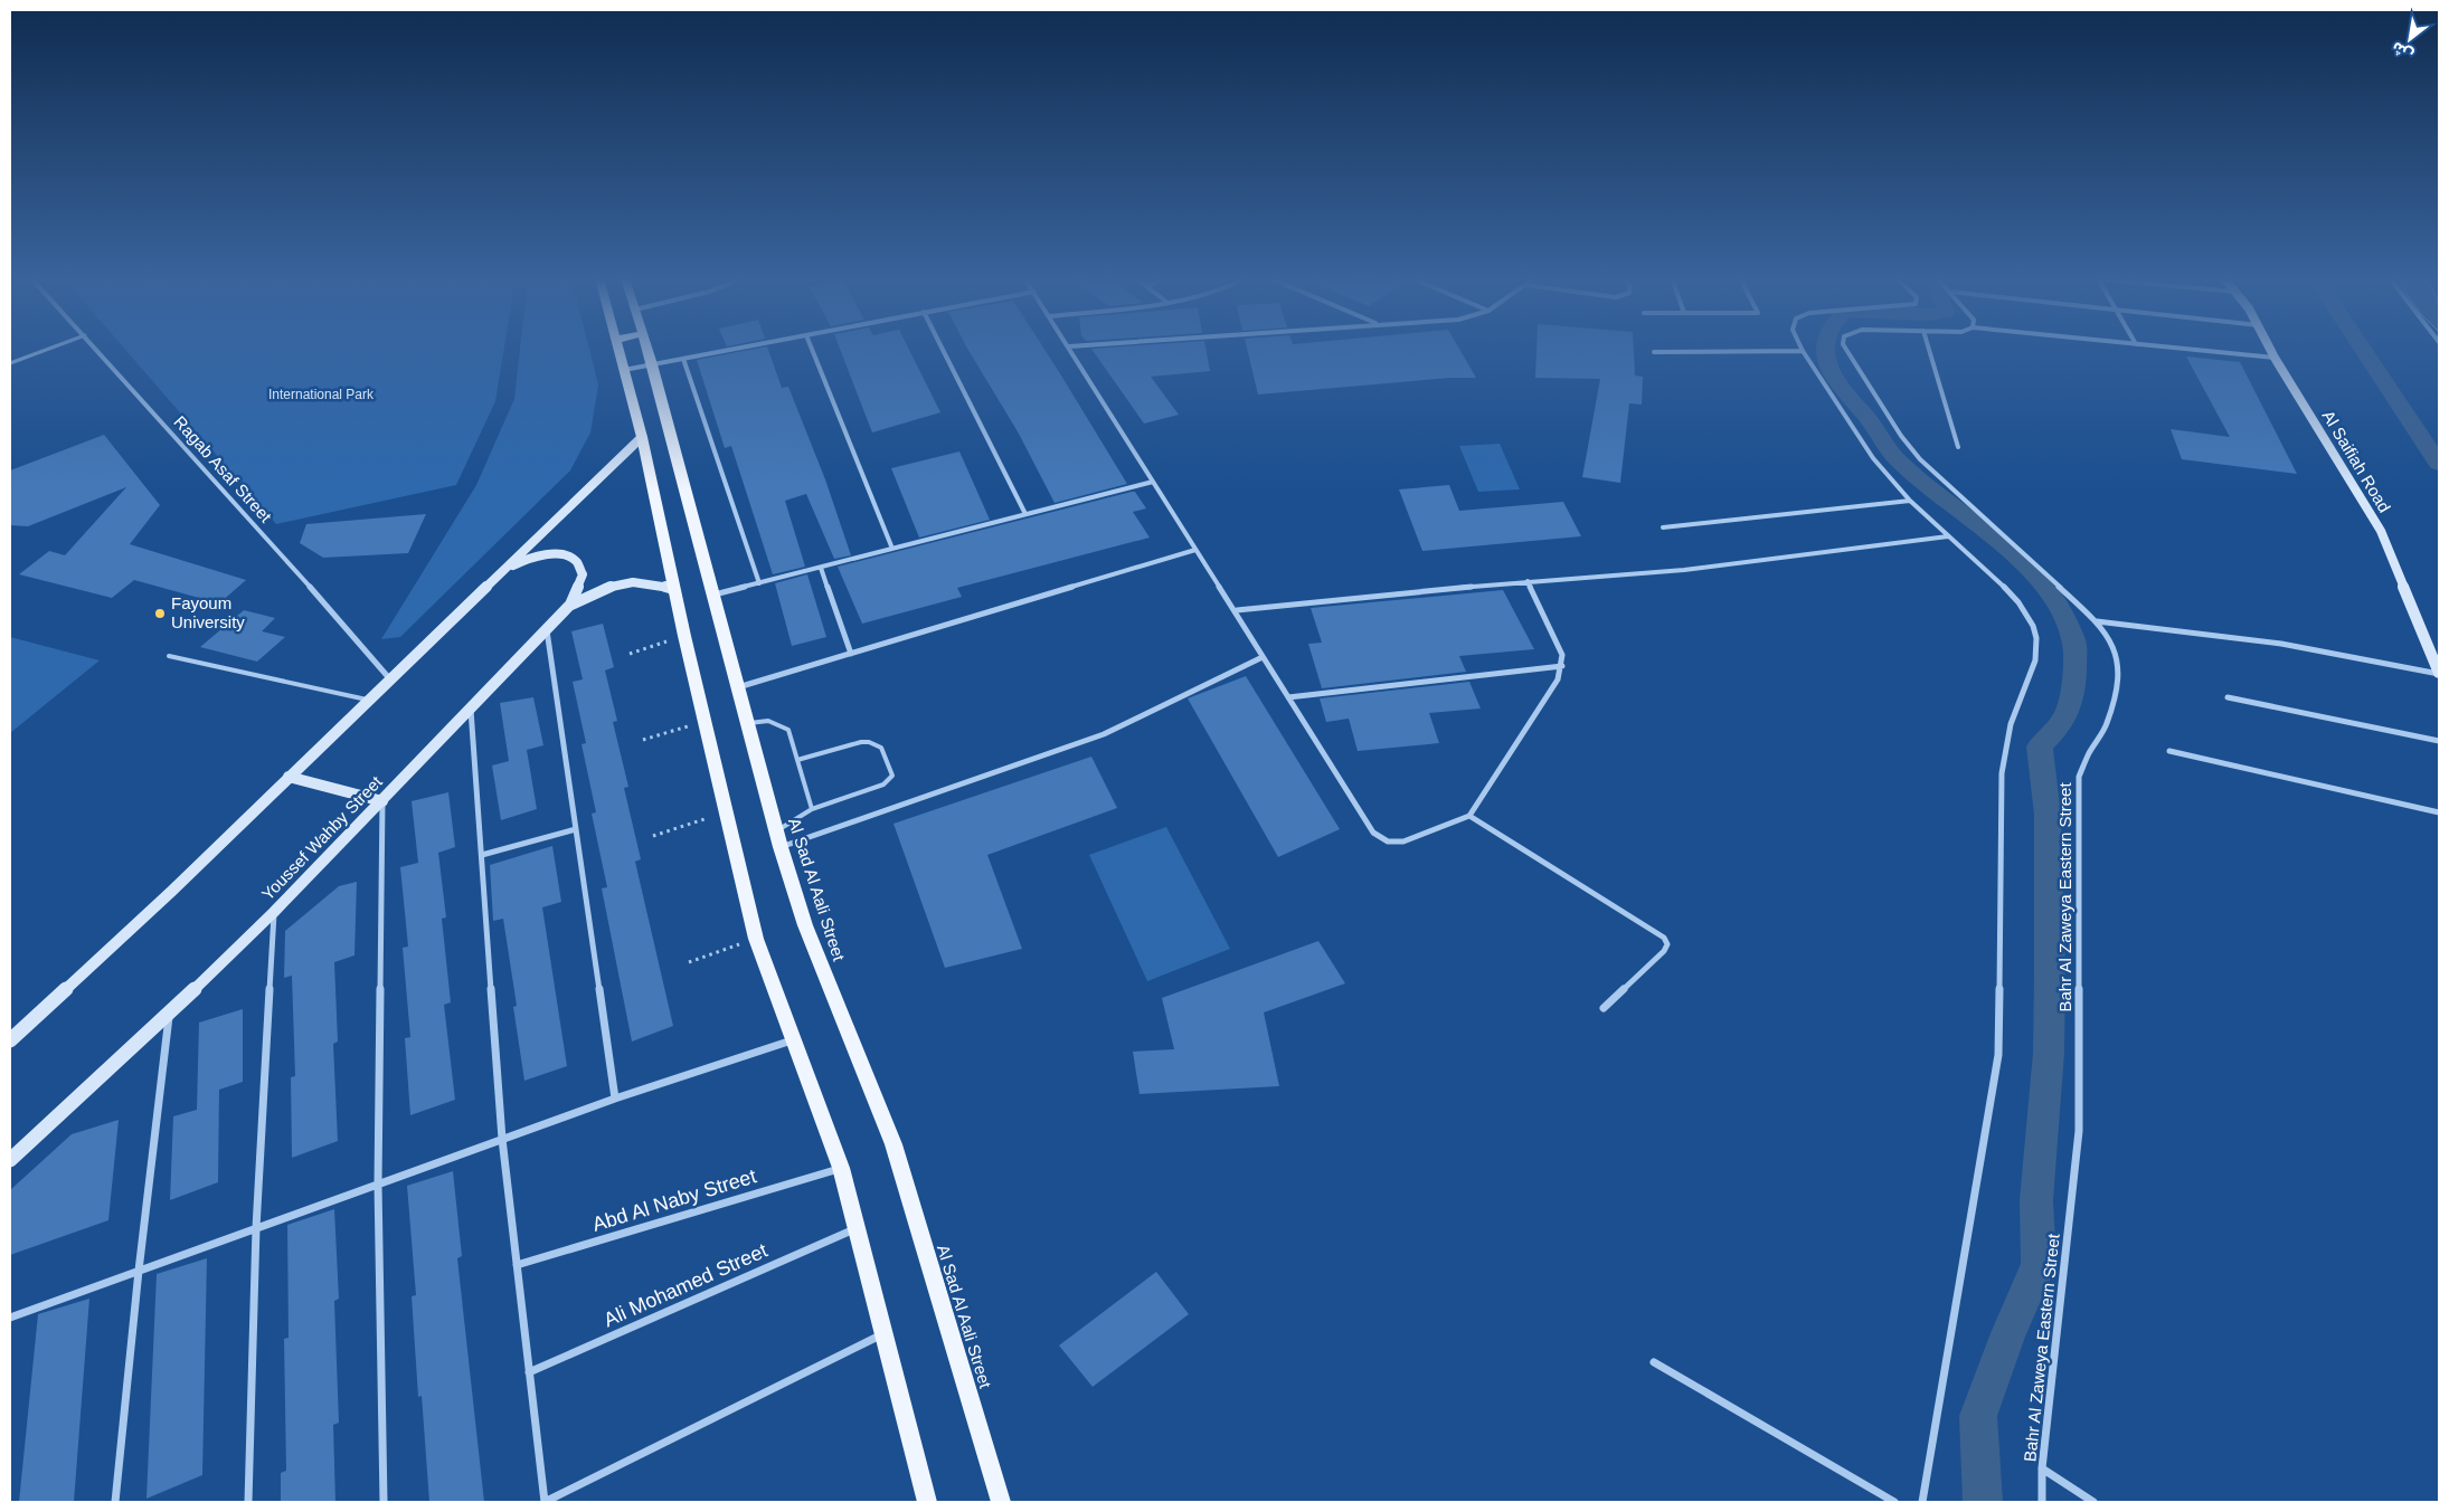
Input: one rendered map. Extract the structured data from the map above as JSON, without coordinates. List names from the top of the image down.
{
  "streets": {
    "main road": ["Al Saifiah Road", "Youssef Wahby Street", "Al Sad Al Aali Street"],
    "street": [
      "Ragab Asaf Street",
      "Bahr Al Zaweya Eastern Street",
      "Abd Al Naby Street",
      "Ali Mohamed Street"
    ]
  },
  "crossings": [
    ["Al Saifiah Road", "Bahr Al Zaweya Eastern Street"]
  ],
  "parks": ["International Park"],
  "places": ["Fayoum University"],
  "north": "bottom left"
}
